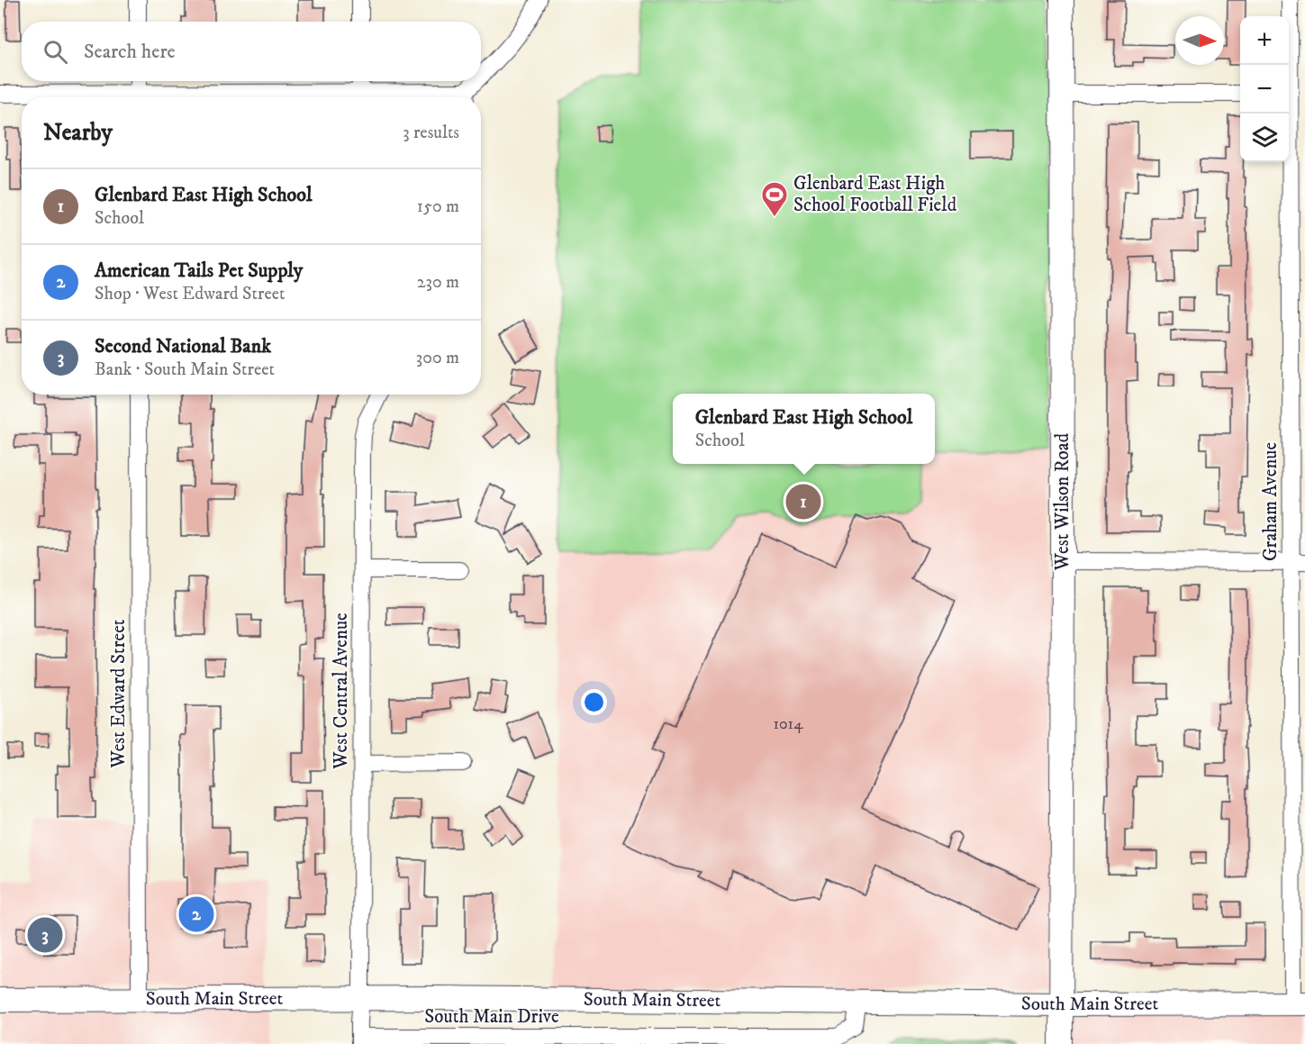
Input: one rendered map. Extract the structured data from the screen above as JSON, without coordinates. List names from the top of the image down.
{
  "streets": {
    "main road": ["West Wilson Road", "South Main Street"],
    "street": [
      "Graham Avenue",
      "West Central Avenue",
      "West Edward Street",
      "South Main Drive"
    ]
  },
  "crossings": [
    ["West Wilson Road", "South Main Street"],
    ["Graham Avenue", "South Main Street"],
    ["West Central Avenue", "South Main Street"],
    ["West Central Avenue", "South Main Drive"],
    ["West Edward Street", "South Main Street"],
    ["South Main Street", "South Main Drive"]
  ],
  "places": {
    "sports": ["Glenbard East High School Football Field"]
  },
  "house_numbers": ["1014"],
  "north": "right",
  "page": {
    "map_buttons": ["+", "−"],
    "search": "Search here",
    "heading": ["Nearby", "3 results"],
    "list": [
      {
        "mark": "1",
        "name": "Glenbard East High School",
        "note": "School",
        "value": "150 m"
      },
      {
        "mark": "2",
        "name": "American Tails Pet Supply",
        "note": "Shop · West Edward Street",
        "value": "230 m"
      },
      {
        "mark": "3",
        "name": "Second National Bank",
        "note": "Bank · South Main Street",
        "value": "300 m"
      }
    ],
    "popup": ["Glenbard East High School", "School"],
    "pins": ["1", "2", "3"]
  }
}
